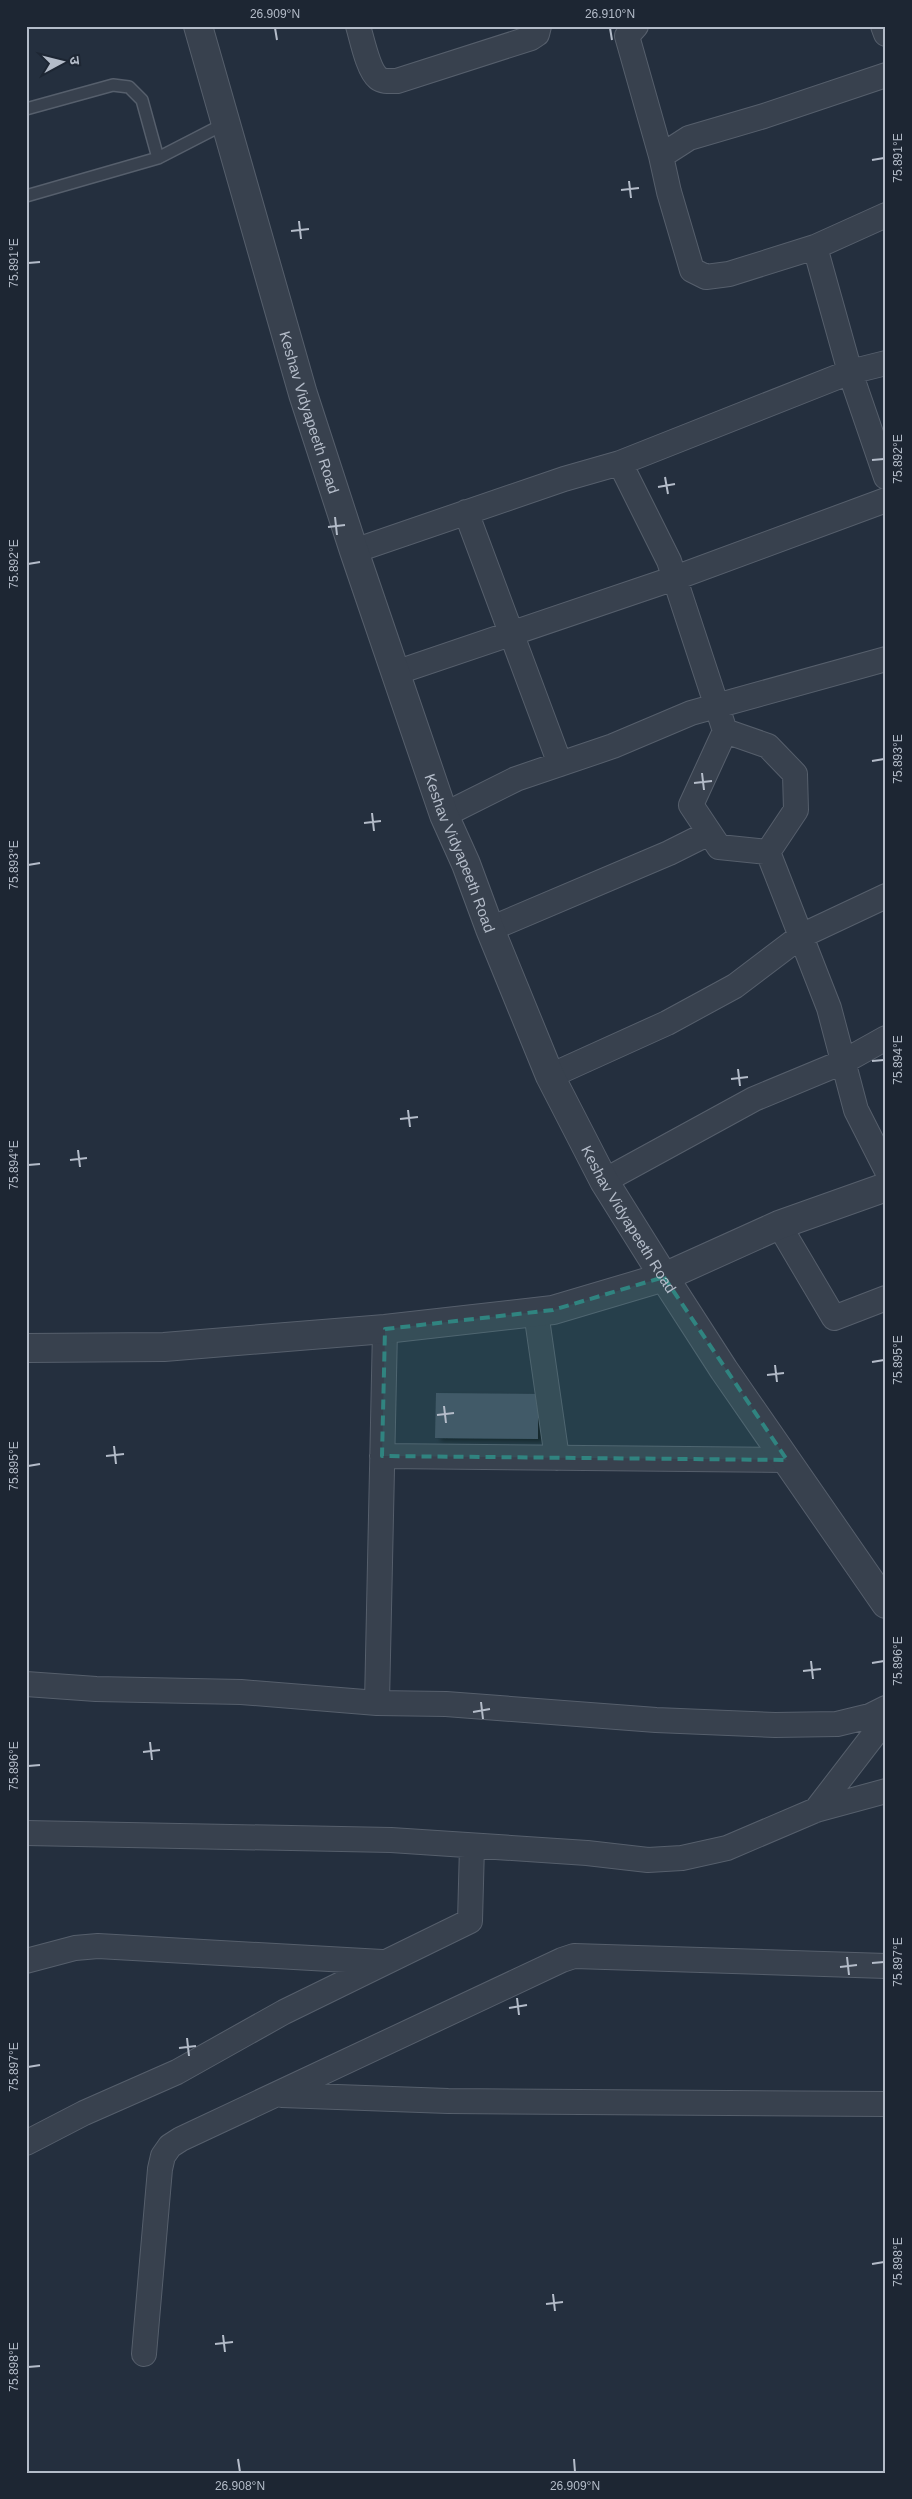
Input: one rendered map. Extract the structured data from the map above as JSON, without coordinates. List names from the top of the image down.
{
  "streets": {
    "street": ["Keshav Vidyapeeth Road"]
  },
  "north": "right",
  "coordinates": [
    "26.909°N",
    "26.910°N",
    "75.891°E",
    "75.892°E",
    "75.893°E",
    "75.894°E",
    "75.895°E",
    "75.896°E",
    "75.897°E",
    "75.898°E",
    "26.908°N"
  ]
}
